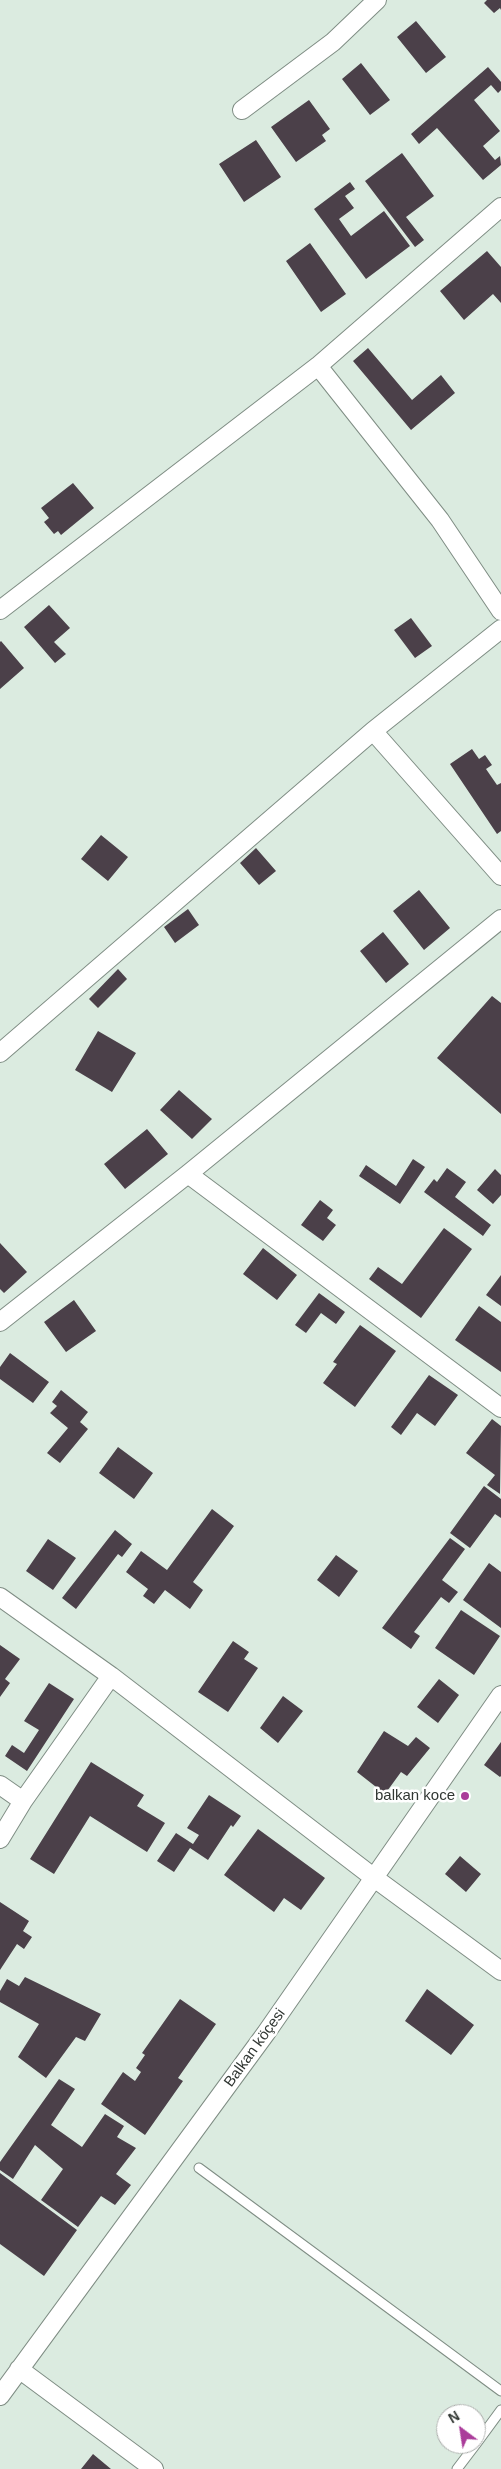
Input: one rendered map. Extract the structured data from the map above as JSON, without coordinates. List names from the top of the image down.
{
  "streets": {
    "street": ["Balkan köçesi"]
  },
  "places": ["balkan koce"],
  "north": "top left"
}
